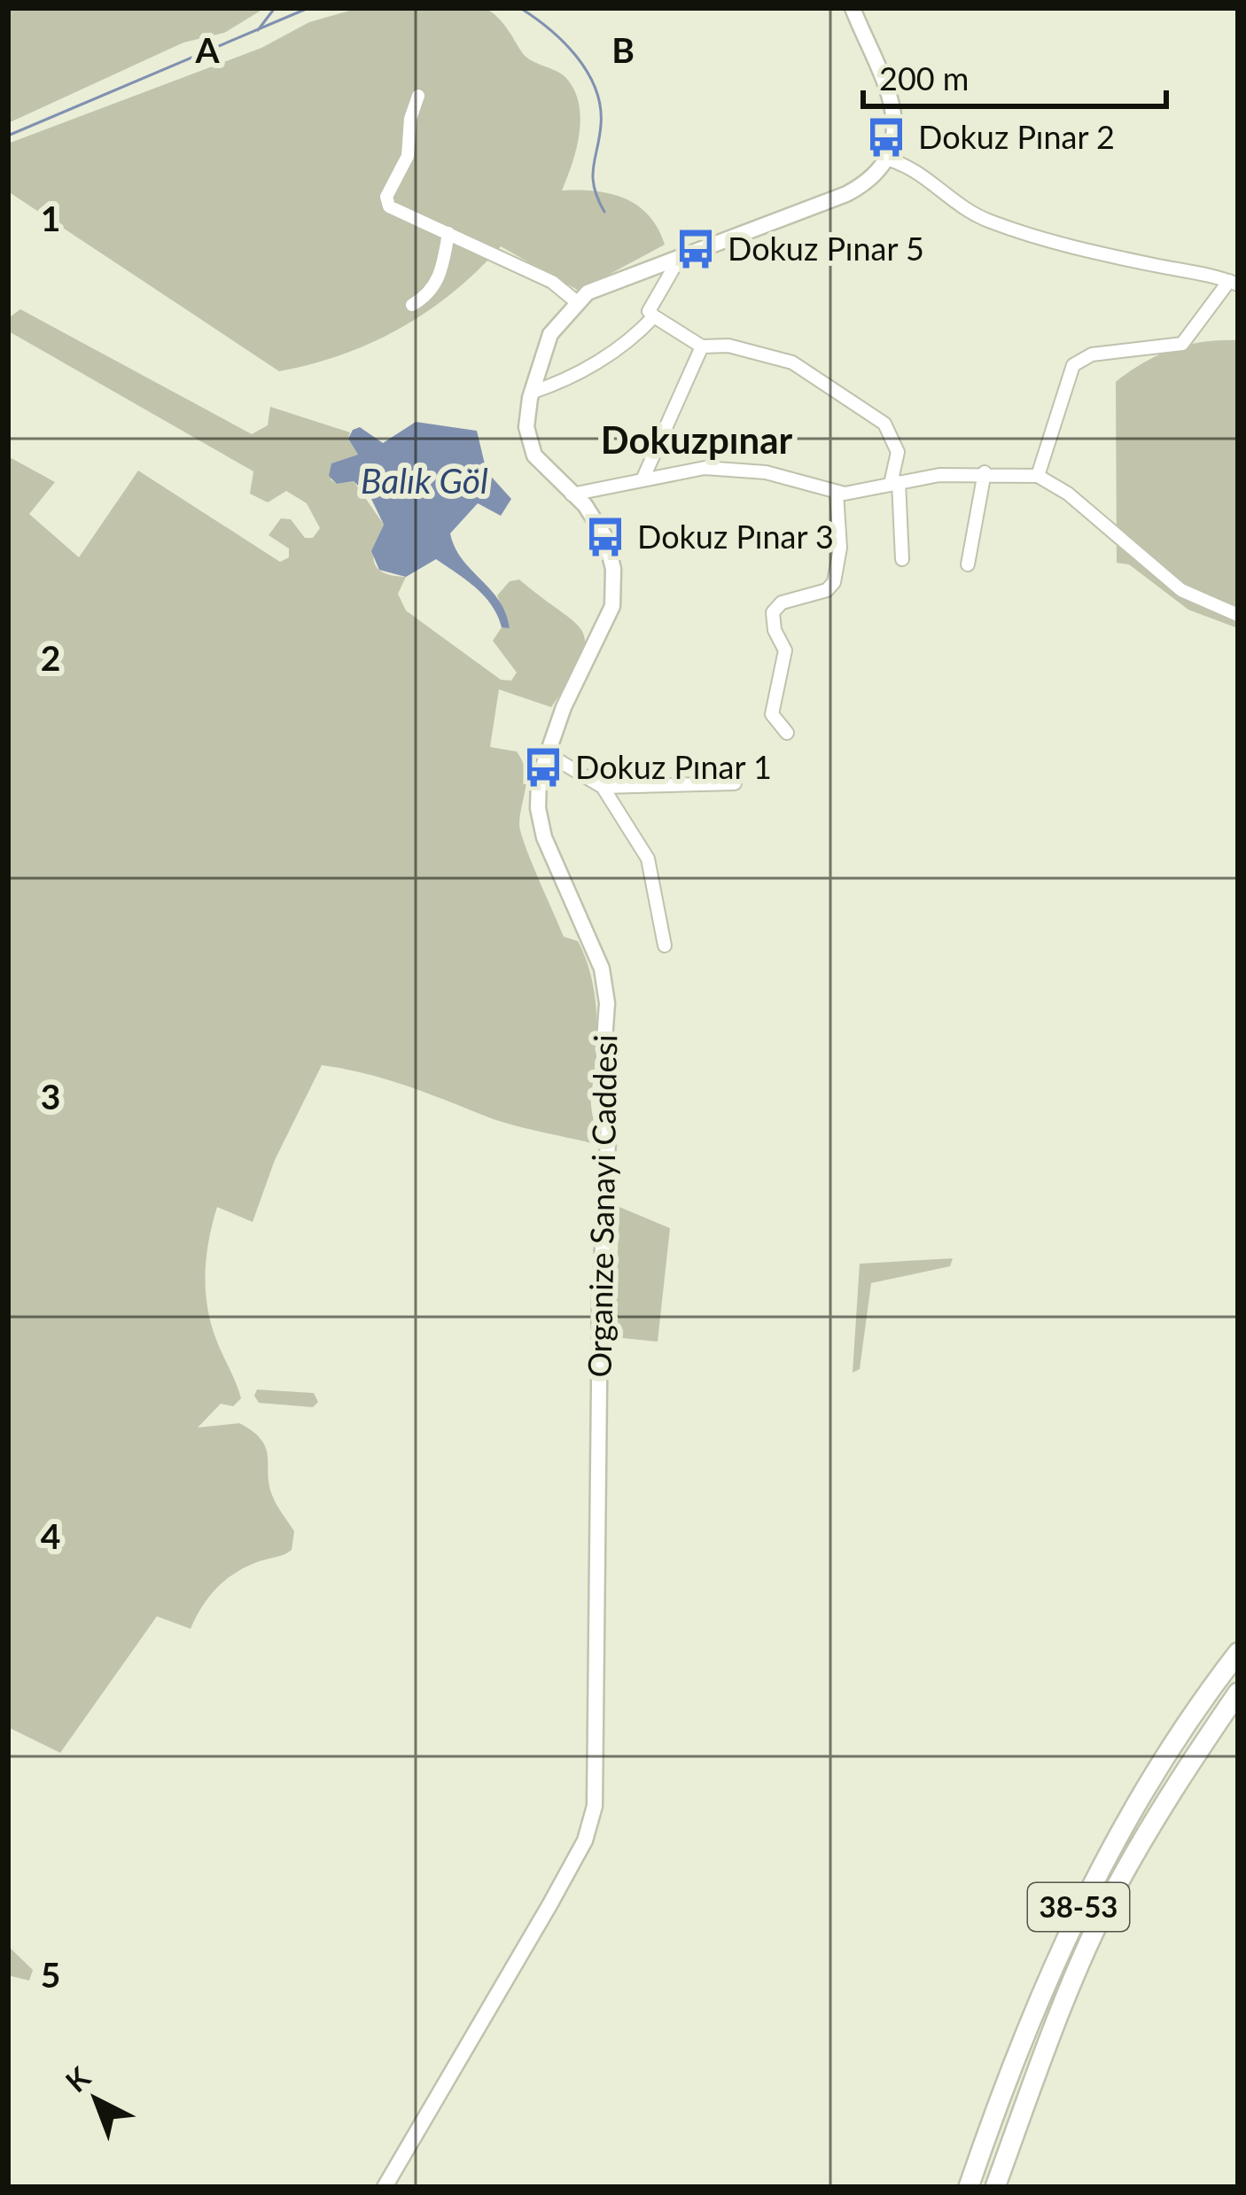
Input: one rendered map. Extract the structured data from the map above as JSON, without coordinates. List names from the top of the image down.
{
  "streets": {
    "highway": ["38-53"],
    "street": ["Organize Sanayi Caddesi"]
  },
  "districts": ["Dokuzpınar"],
  "water": ["Balık Göl"],
  "places": {
    "bus stop": [
      "Dokuz Pınar 2",
      "Dokuz Pınar 5",
      "Dokuz Pınar 3",
      "Dokuz Pınar 1"
    ]
  },
  "scale_bar": "200 m",
  "north": "top left",
  "grid": {
    "columns": ["A", "B"],
    "rows": [
      "1",
      "2",
      "3",
      "4",
      "5"
    ]
  }
}
